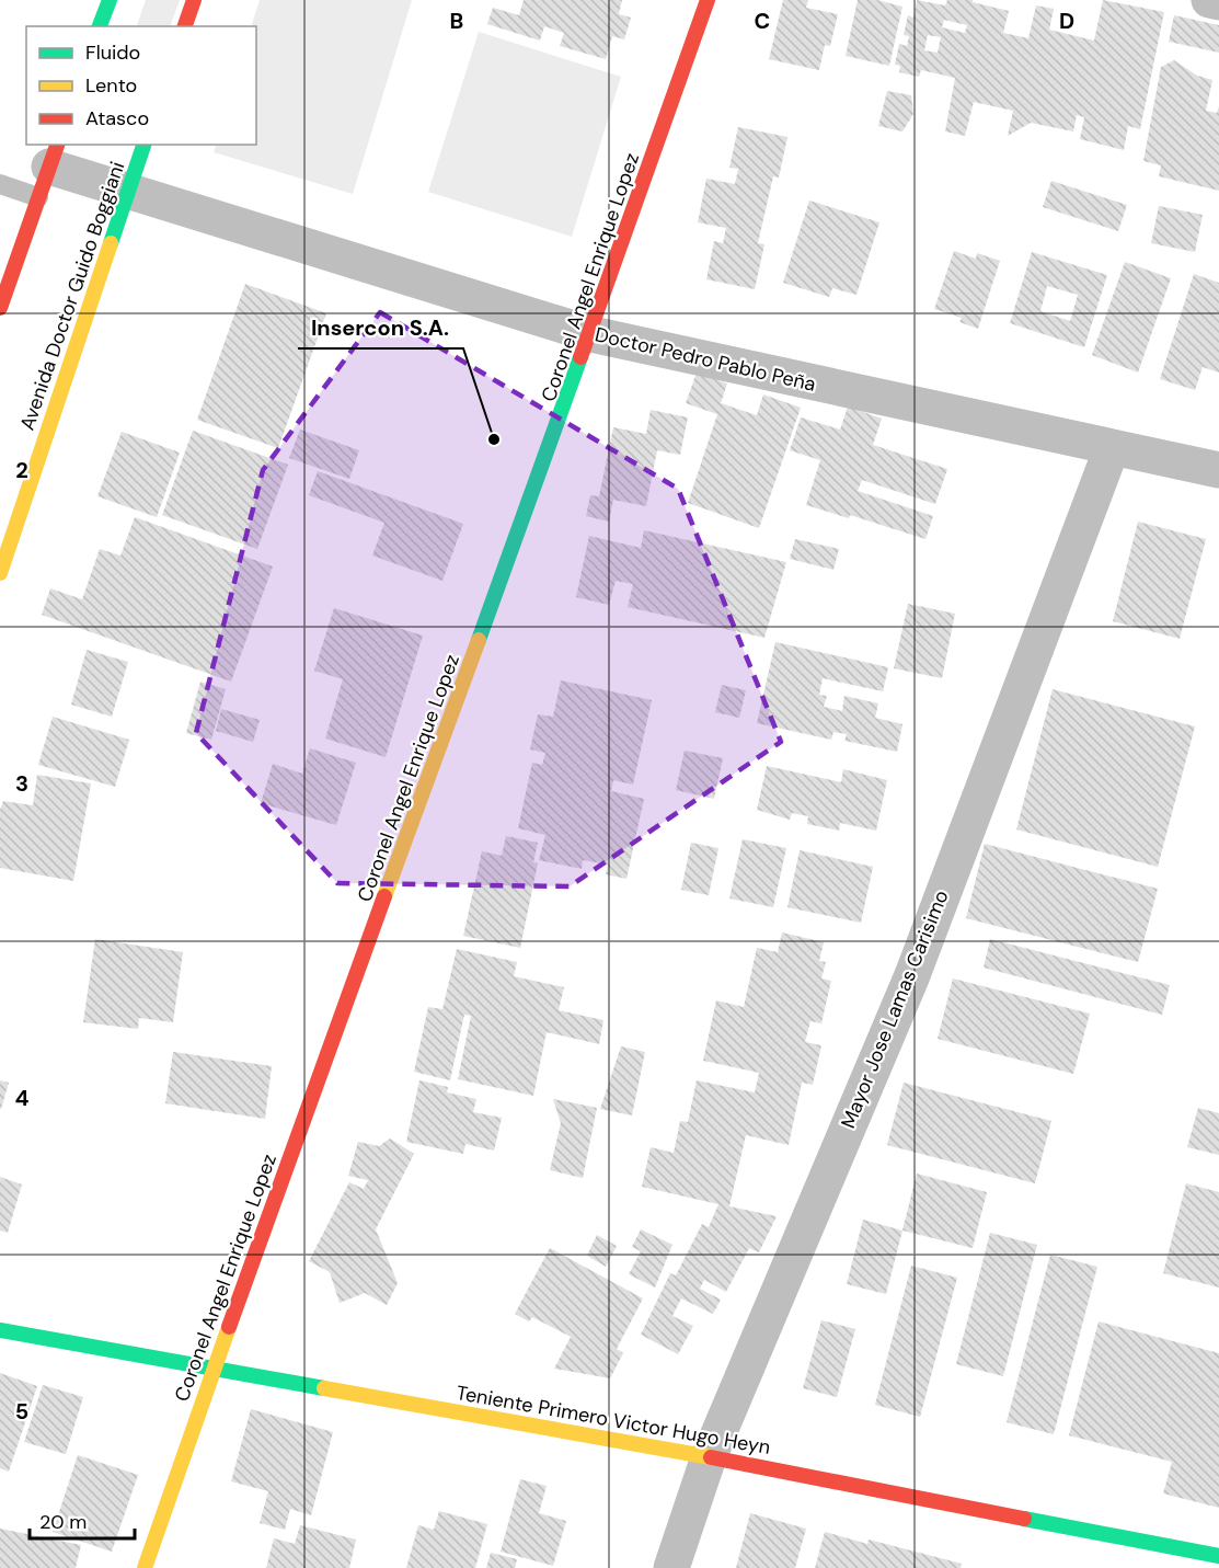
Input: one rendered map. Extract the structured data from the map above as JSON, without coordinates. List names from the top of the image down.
{
  "streets": {
    "street": [
      "Coronel Angel Enrique Lopez",
      "Avenida Doctor Guido Boggiani",
      "Doctor Pedro Pablo Peña",
      "Mayor Jose Lamas Carisimo",
      "Teniente Primero Victor Hugo Heyn"
    ]
  },
  "crossings": [
    ["Coronel Angel Enrique Lopez", "Doctor Pedro Pablo Peña"],
    ["Coronel Angel Enrique Lopez", "Teniente Primero Victor Hugo Heyn"],
    ["Avenida Doctor Guido Boggiani", "Doctor Pedro Pablo Peña"],
    ["Doctor Pedro Pablo Peña", "Mayor Jose Lamas Carisimo"],
    ["Mayor Jose Lamas Carisimo", "Teniente Primero Victor Hugo Heyn"]
  ],
  "places": ["Insercon S.A."],
  "legend": ["Fluido", "Lento", "Atasco"],
  "scale_bar": "20 m",
  "grid": {
    "columns": ["B", "C", "D"],
    "rows": [
      "2",
      "3",
      "4",
      "5"
    ]
  }
}
